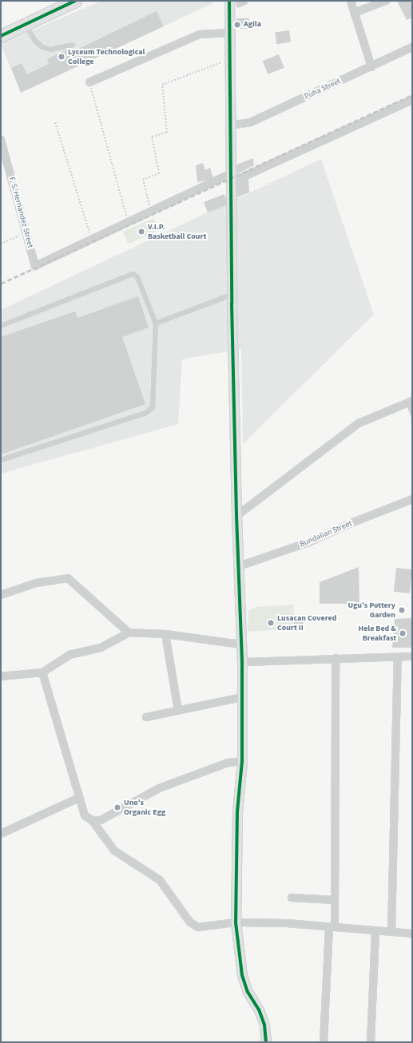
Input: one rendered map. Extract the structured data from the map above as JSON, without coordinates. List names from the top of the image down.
{
  "streets": {
    "street": ["Puha Street", "F. S. Hernandez Street", "Bundalian Street"]
  },
  "places": [
    "Agila",
    "Lyceum Technological College",
    "V.I.P. Basketball Court",
    "Ugu's Pottery Garden",
    "Lusacan Covered Court II",
    "Hele Bed & Breakfast",
    "Uno's Organic Egg"
  ]
}
